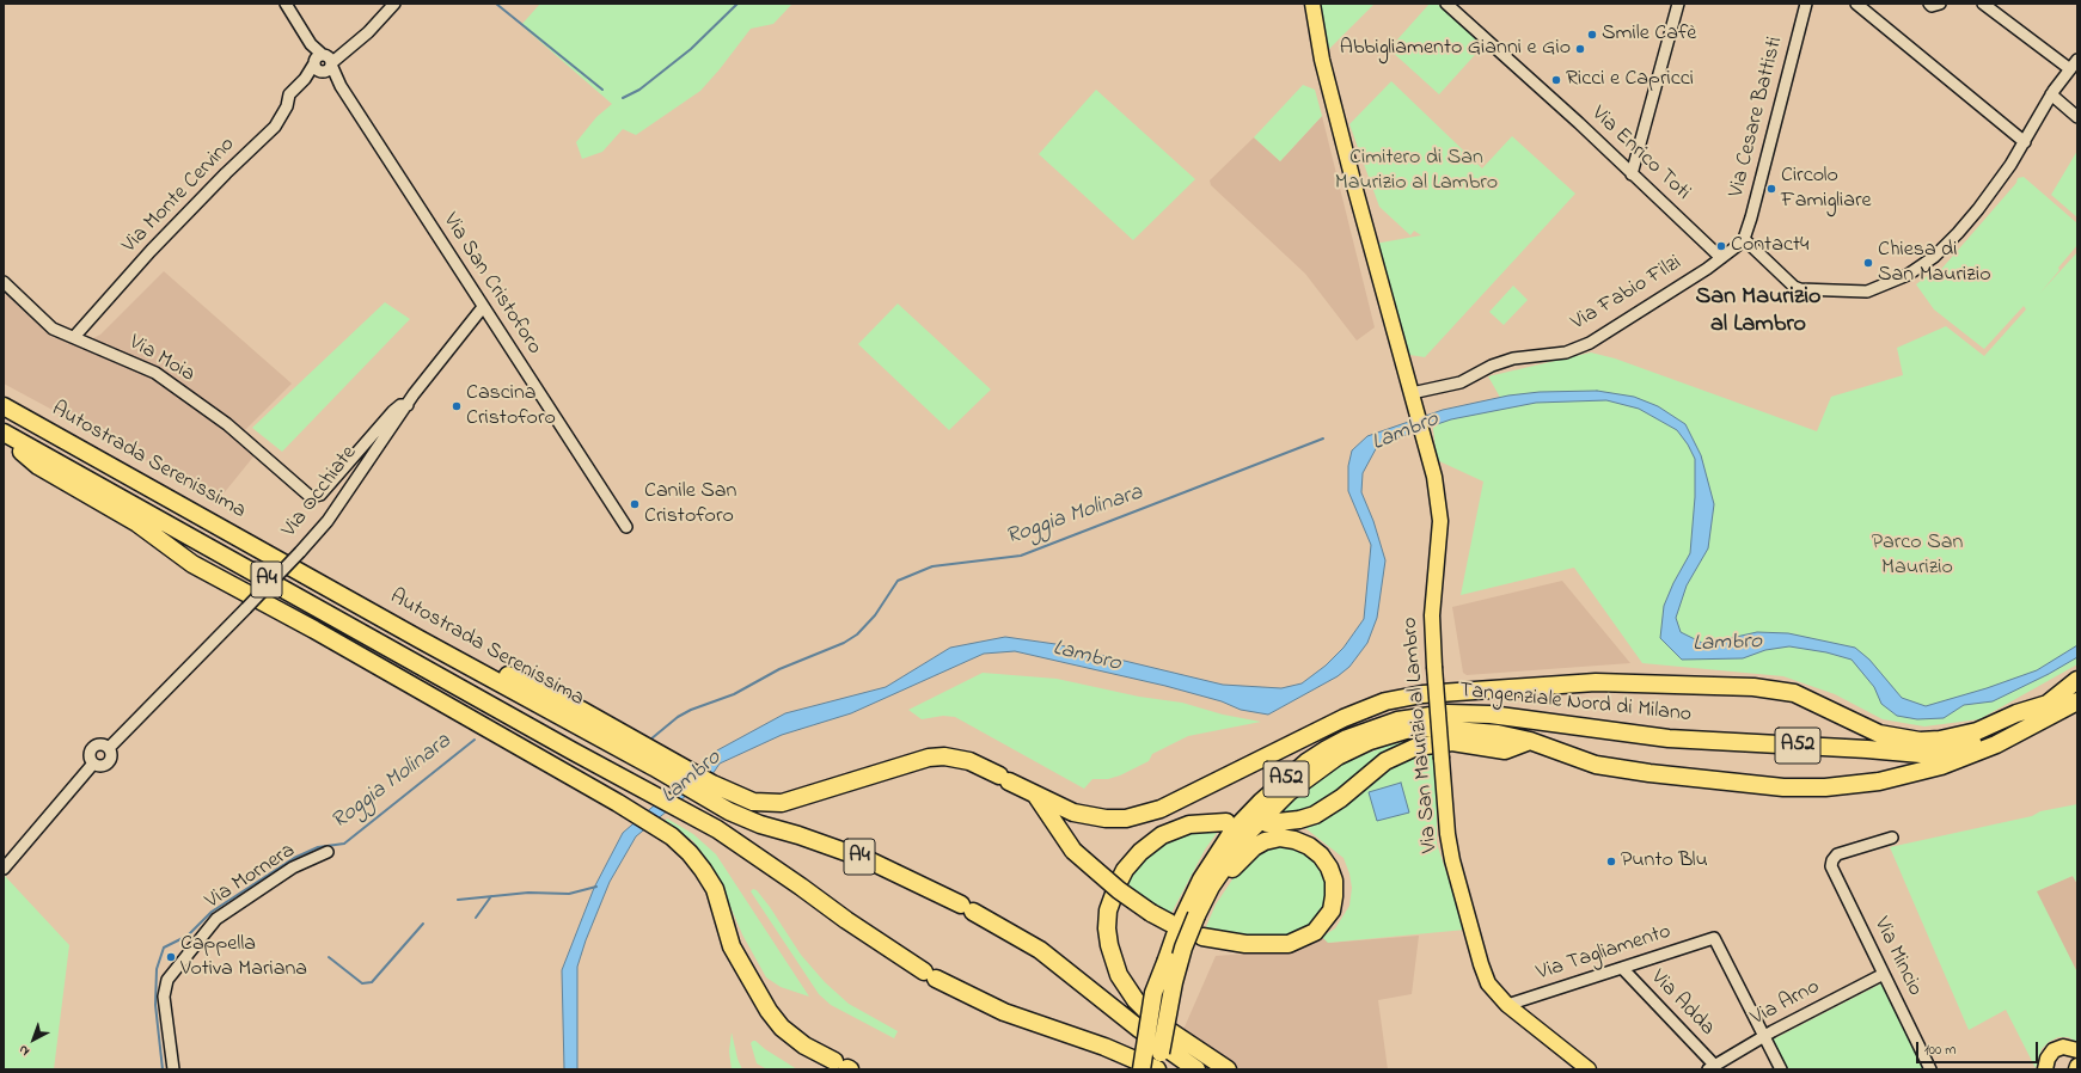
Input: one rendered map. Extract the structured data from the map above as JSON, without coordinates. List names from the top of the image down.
{
  "streets": {
    "highway": [
      "Autostrada Serenissima",
      "A4",
      "Tangenziale Nord di Milano",
      "A52"
    ],
    "main road": ["Via San Maurizio al Lambro"],
    "street": [
      "Via Cesare Battisti",
      "Via Enrico Toti",
      "Via Monte Cervino",
      "Via San Cristoforo",
      "Via Fabio Filzi",
      "Via Moia",
      "Via Occhiate",
      "Via Mornera",
      "Via Tagliamento",
      "Via Mincio",
      "Via Adda",
      "Via Arno"
    ]
  },
  "crossings": [
    ["Via Cesare Battisti", "Via Fabio Filzi"],
    ["Via Enrico Toti", "Via Fabio Filzi"],
    ["Via Monte Cervino", "Via San Cristoforo"],
    ["Via Monte Cervino", "Via Moia"],
    ["Via San Cristoforo", "Via Occhiate"],
    ["Via Fabio Filzi", "Via San Maurizio al Lambro"],
    ["Via Moia", "Via Occhiate"],
    ["A4", "Tangenziale Nord di Milano"],
    ["Via San Maurizio al Lambro", "Via Tagliamento"],
    ["Via Tagliamento", "Via Adda"],
    ["Via Tagliamento", "Via Arno"],
    ["Via Mincio", "Via Arno"],
    ["Via Adda", "Via Arno"]
  ],
  "districts": ["San Maurizio al Lambro"],
  "water": ["Lambro", "Roggia Molinara"],
  "parks": ["Cimitero di San Maurizio al Lambro", "Parco San Maurizio"],
  "places": [
    "Smile Cafè",
    "Abbigliamento Gianni e Gio",
    "Ricci e Capricci",
    "Circolo Famigliare",
    "Contact4",
    "Chiesa di San Maurizio",
    "Cascina Cristoforo",
    "Canile San Cristoforo",
    "Punto Blu",
    "Cappella Votiva Mariana"
  ],
  "scale_bar": "100 m",
  "north": "bottom left"
}
